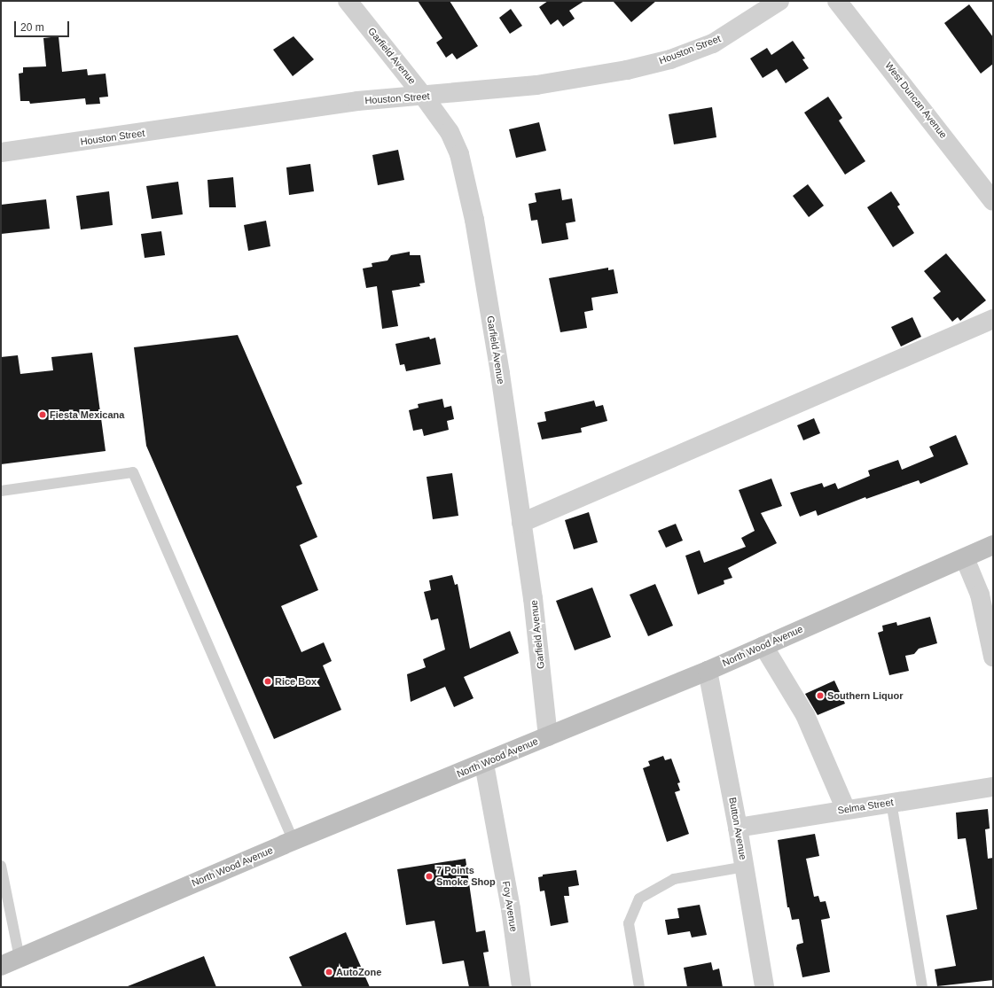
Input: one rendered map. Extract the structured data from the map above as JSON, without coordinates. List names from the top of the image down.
{
  "streets": {
    "main road": ["North Wood Avenue"],
    "street": [
      "Houston Street",
      "Garfield Avenue",
      "West Duncan Avenue",
      "Selma Street",
      "Button Avenue",
      "Foy Avenue"
    ]
  },
  "crossings": [
    ["Houston Street", "Garfield Avenue"],
    ["Garfield Avenue", "North Wood Avenue"],
    ["North Wood Avenue", "Button Avenue"],
    ["North Wood Avenue", "Foy Avenue"],
    ["Selma Street", "Button Avenue"]
  ],
  "places": [
    "Fiesta Mexicana",
    "Rice Box",
    "Southern Liquor",
    "7 Points Smoke Shop",
    "AutoZone"
  ],
  "scale_bar": "20 m"
}
